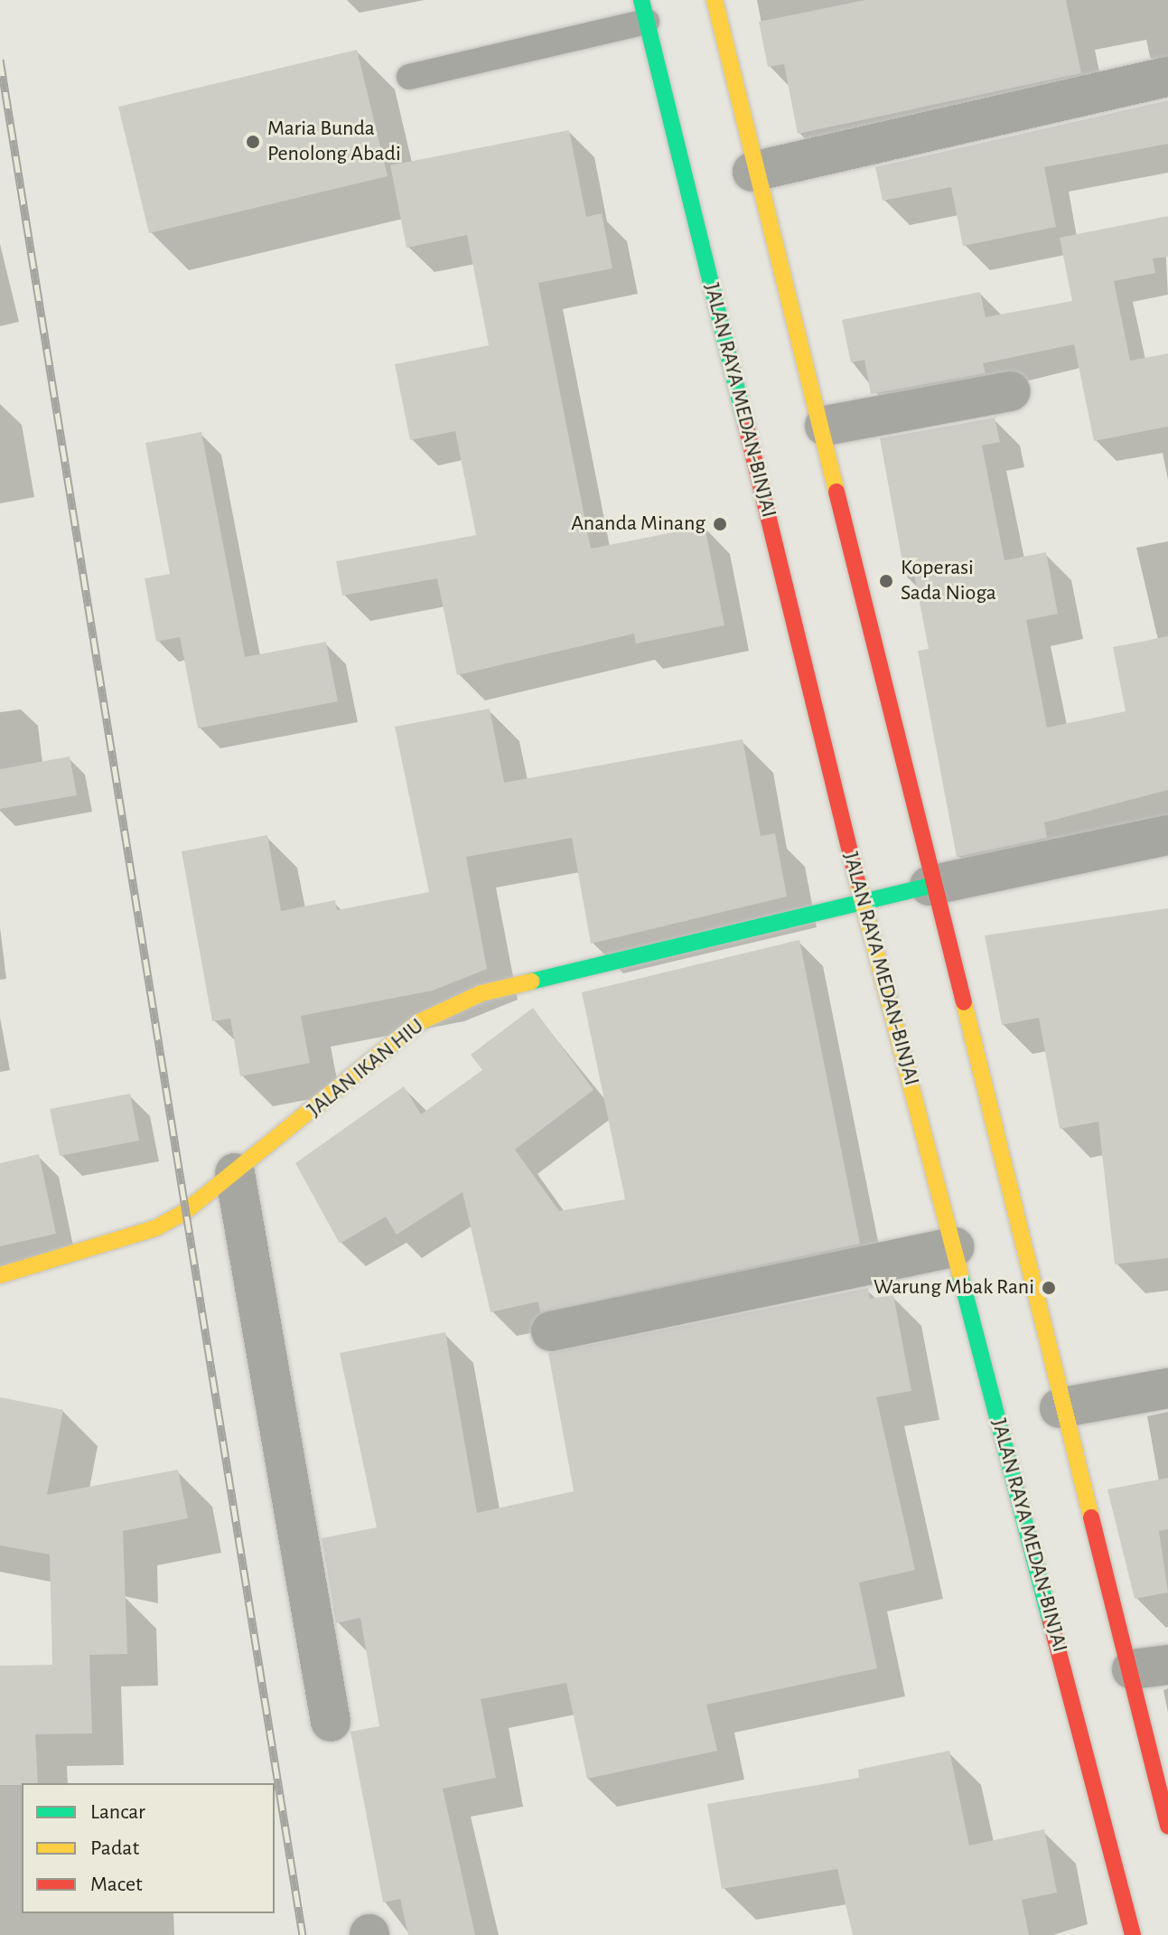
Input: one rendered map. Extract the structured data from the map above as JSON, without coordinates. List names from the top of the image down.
{
  "streets": {
    "main road": ["JALAN RAYA MEDAN-BINJAI", "JALAN IKAN HIU"]
  },
  "crossings": [
    ["JALAN RAYA MEDAN-BINJAI", "JALAN IKAN HIU"]
  ],
  "places": [
    "Maria Bunda Penolong Abadi",
    "Ananda Minang",
    "Koperasi Sada Nioga",
    "Warung Mbak Rani"
  ],
  "legend": ["Lancar", "Padat", "Macet"]
}
